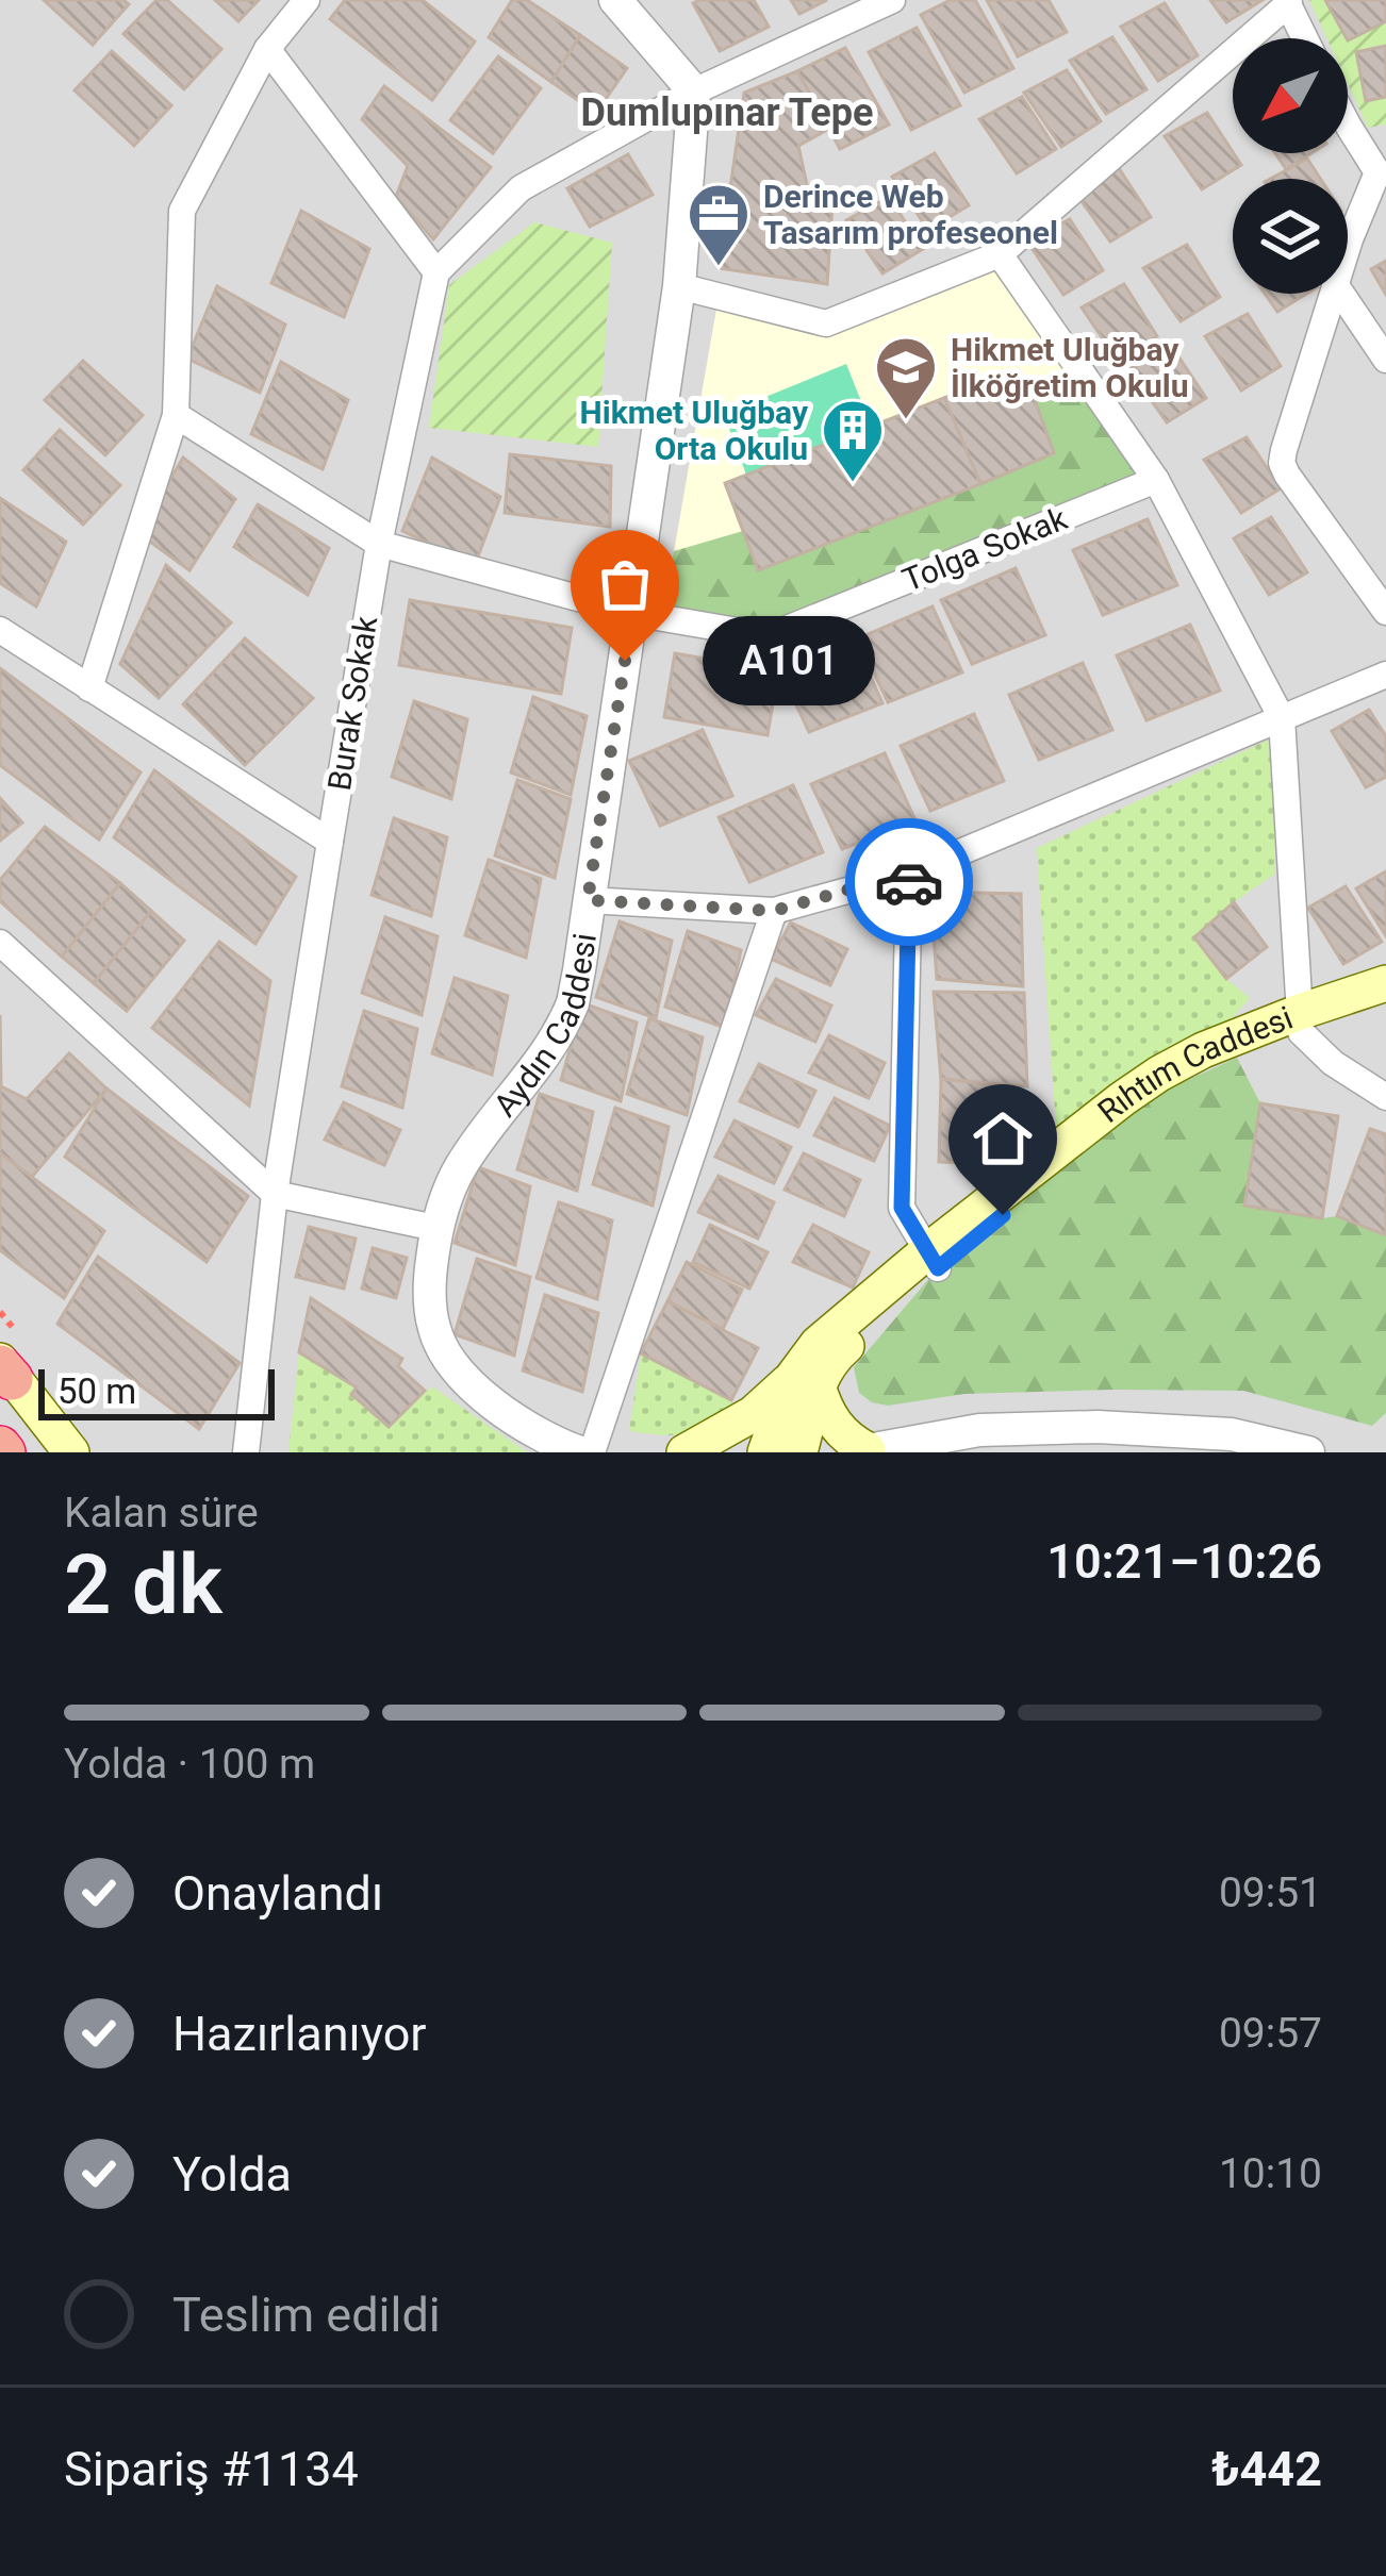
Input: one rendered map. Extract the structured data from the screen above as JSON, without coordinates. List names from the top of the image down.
{
  "streets": {
    "main road": ["Rıhtım Caddesi"],
    "street": ["Tolga Sokak", "Burak Sokak", "Aydın Caddesi"]
  },
  "crossings": [
    ["Tolga Sokak", "Burak Sokak"],
    ["Tolga Sokak", "Aydın Caddesi"]
  ],
  "districts": ["Dumlupınar Tepe"],
  "places": {
    "office": ["Derince Web Tasarım profeseonel"],
    "school or university": ["Hikmet Uluğbay İlköğretim Okulu"],
    "building": ["Hikmet Uluğbay Orta Okulu"],
    "other": ["A101"]
  },
  "scale_bar": "50 m",
  "north": "bottom left",
  "page": {
    "bubble": "A101",
    "scale": "50 m",
    "heading": ["2 dk", "Kalan süre", "10:21–10:26"],
    "panel": ["Sipariş #1134", "₺442"],
    "bar": "Yolda · 100 m",
    "list": [
      ["Onaylandı", "09:51"],
      ["Hazırlanıyor", "09:57"],
      ["Yolda", "10:10"],
      "Teslim edildi"
    ]
  }
}
